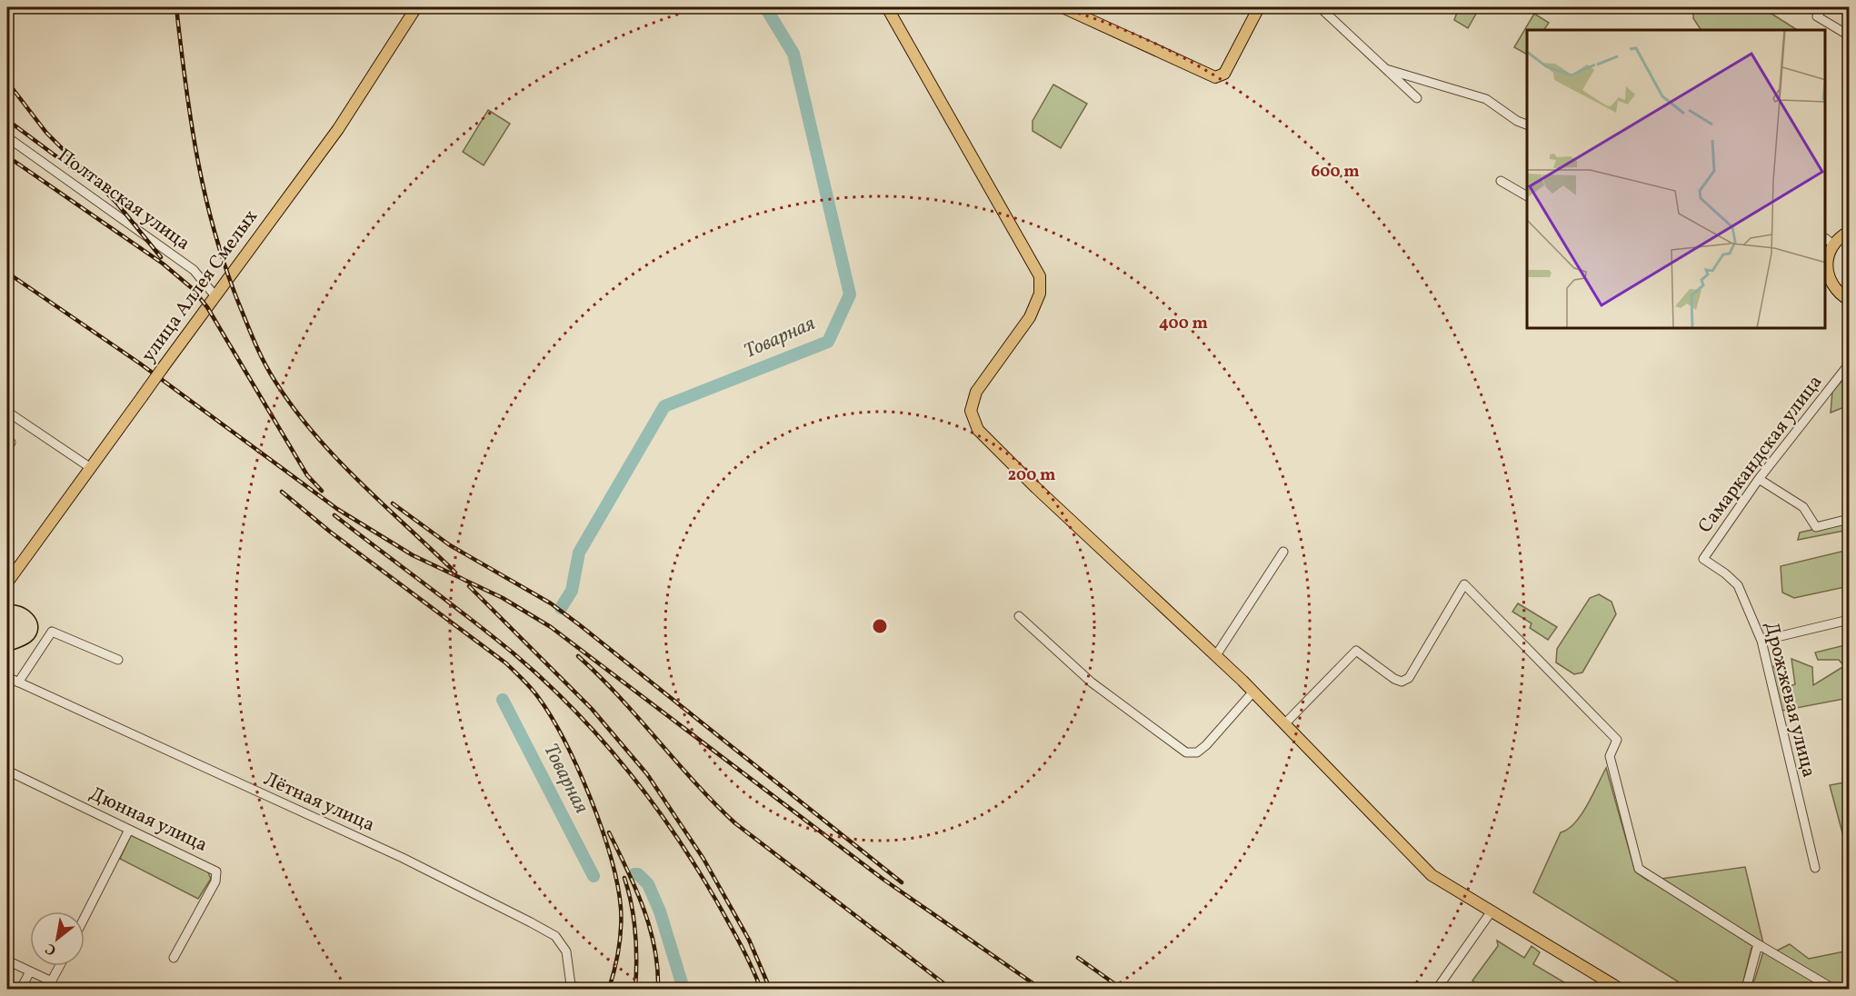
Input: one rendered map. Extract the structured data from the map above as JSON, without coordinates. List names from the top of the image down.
{
  "streets": {
    "main road": ["улица Аллея Смелых"],
    "street": [
      "Полтавская улица",
      "Самаркандская улица",
      "Дрожжевая улица",
      "Лётная улица",
      "Дюнная улица"
    ]
  },
  "crossings": [
    ["Полтавская улица", "улица Аллея Смелых"],
    ["Самаркандская улица", "Дрожжевая улица"]
  ],
  "water": ["Товарная"],
  "north": "bottom left",
  "rings": ["600 m", "400 m", "200 m"]
}
